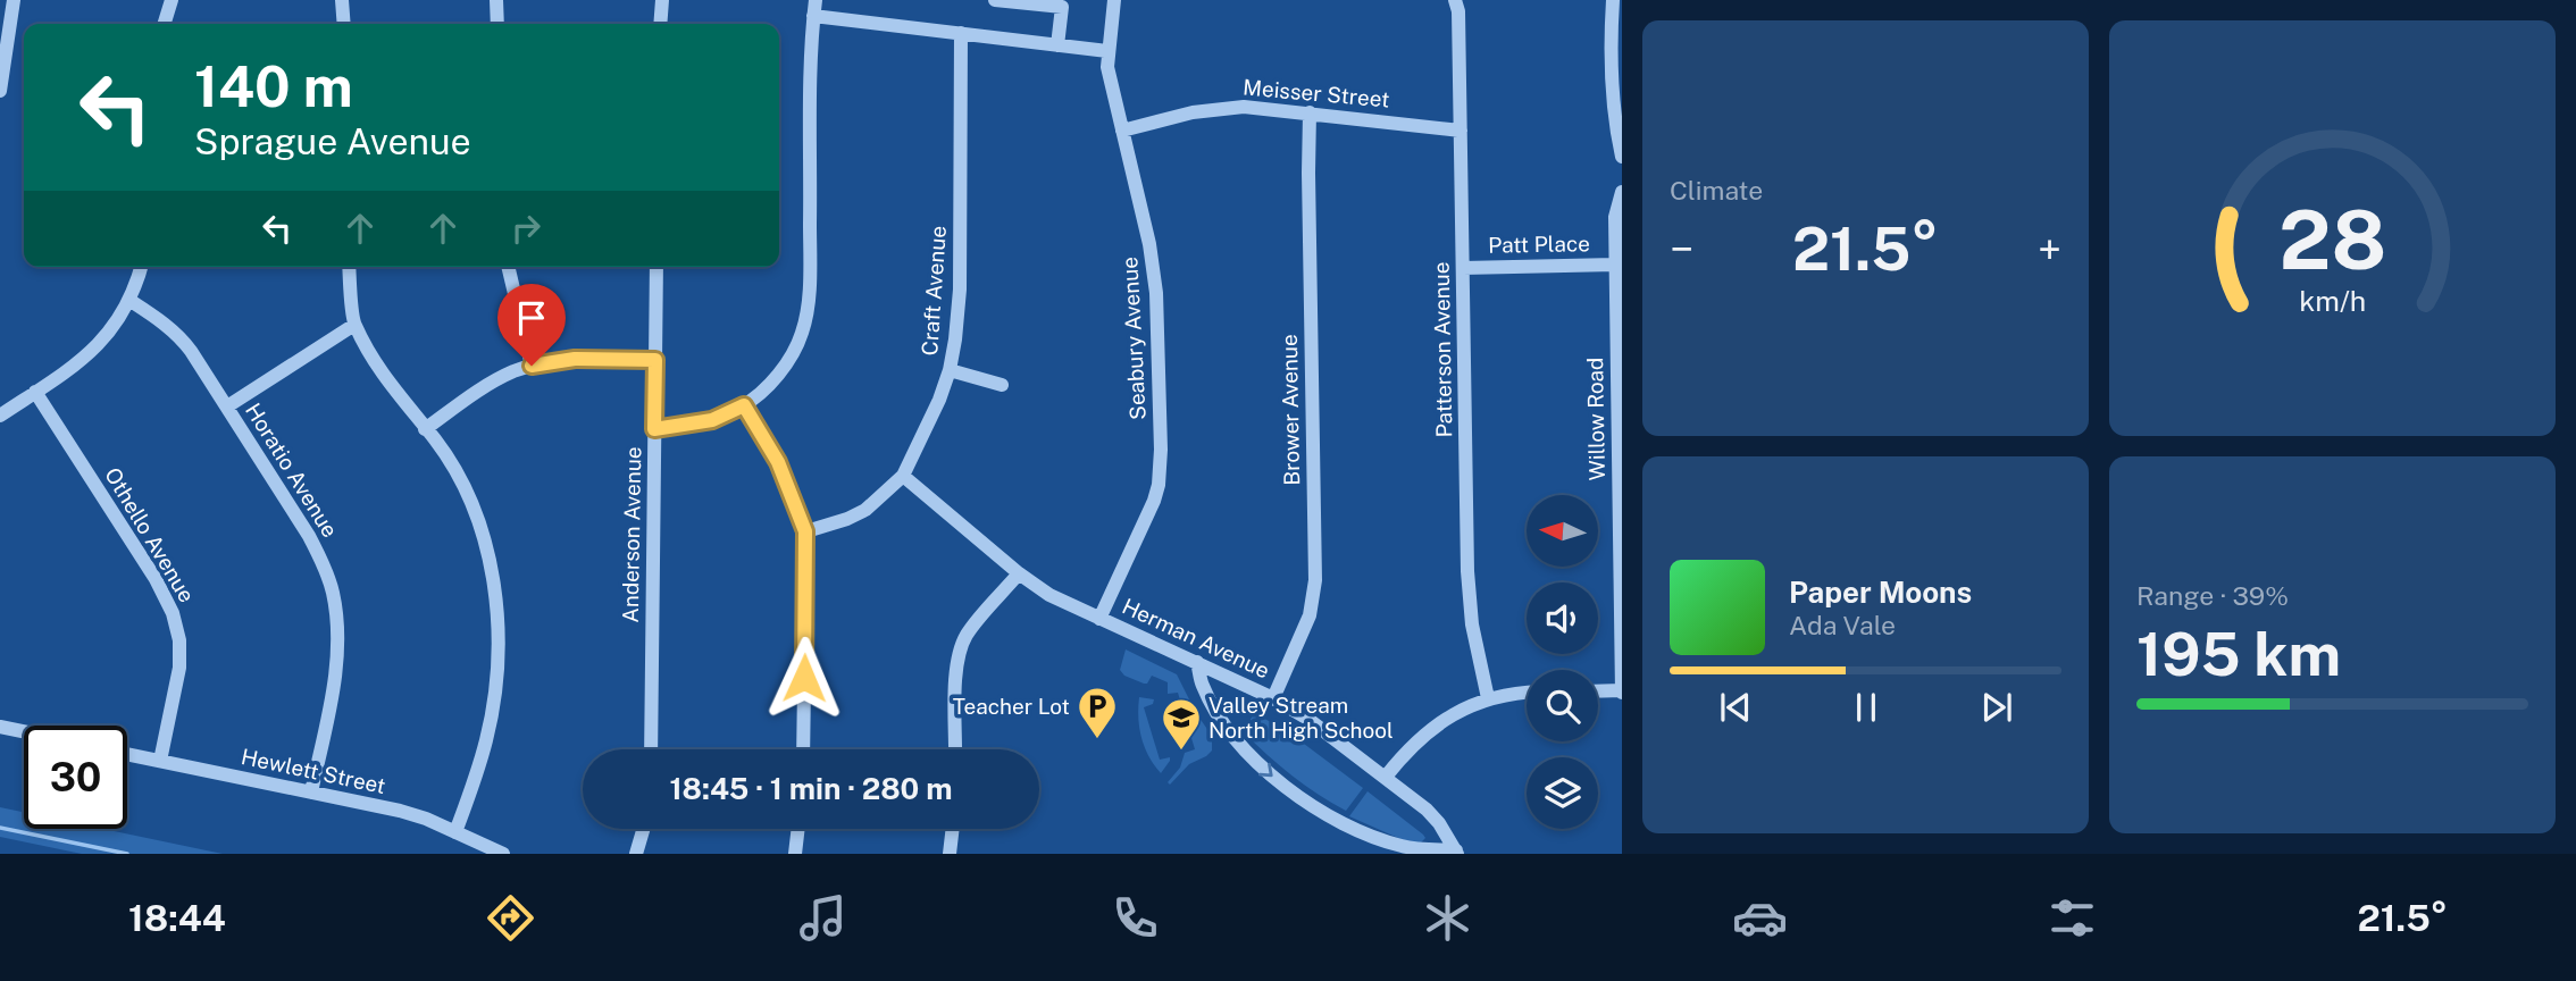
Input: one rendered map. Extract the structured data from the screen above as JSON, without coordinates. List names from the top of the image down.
{
  "streets": {
    "street": [
      "Meisser Street",
      "Patt Place",
      "Craft Avenue",
      "Seabury Avenue",
      "Patterson Avenue",
      "Brower Avenue",
      "Willow Road",
      "Horatio Avenue",
      "Othello Avenue",
      "Anderson Avenue",
      "Herman Avenue",
      "Hewlett Street"
    ]
  },
  "crossings": [
    ["Meisser Street", "Seabury Avenue"],
    ["Meisser Street", "Patterson Avenue"],
    ["Meisser Street", "Brower Avenue"],
    ["Patt Place", "Patterson Avenue"],
    ["Patt Place", "Willow Road"],
    ["Craft Avenue", "Herman Avenue"],
    ["Seabury Avenue", "Herman Avenue"],
    ["Brower Avenue", "Herman Avenue"],
    ["Horatio Avenue", "Hewlett Street"],
    ["Othello Avenue", "Hewlett Street"]
  ],
  "places": {
    "parking": ["Teacher Lot"],
    "school or university": ["Valley Stream North High School"]
  },
  "north": "left",
  "page": {
    "tile": [
      "Climate",
      ["Range · 39%", "195 km"]
    ],
    "turn": ["140 m", "Sprague Avenue"],
    "heat": ["−", "21.5°", "+"],
    "song": ["Paper Moons", "Ada Vale"],
    "limit": "30",
    "trip": "18:45 · 1 min · 280 m",
    "tabs": ["18:44", "21.5°"],
    "gauge": ["28", "km/h"]
  }
}
